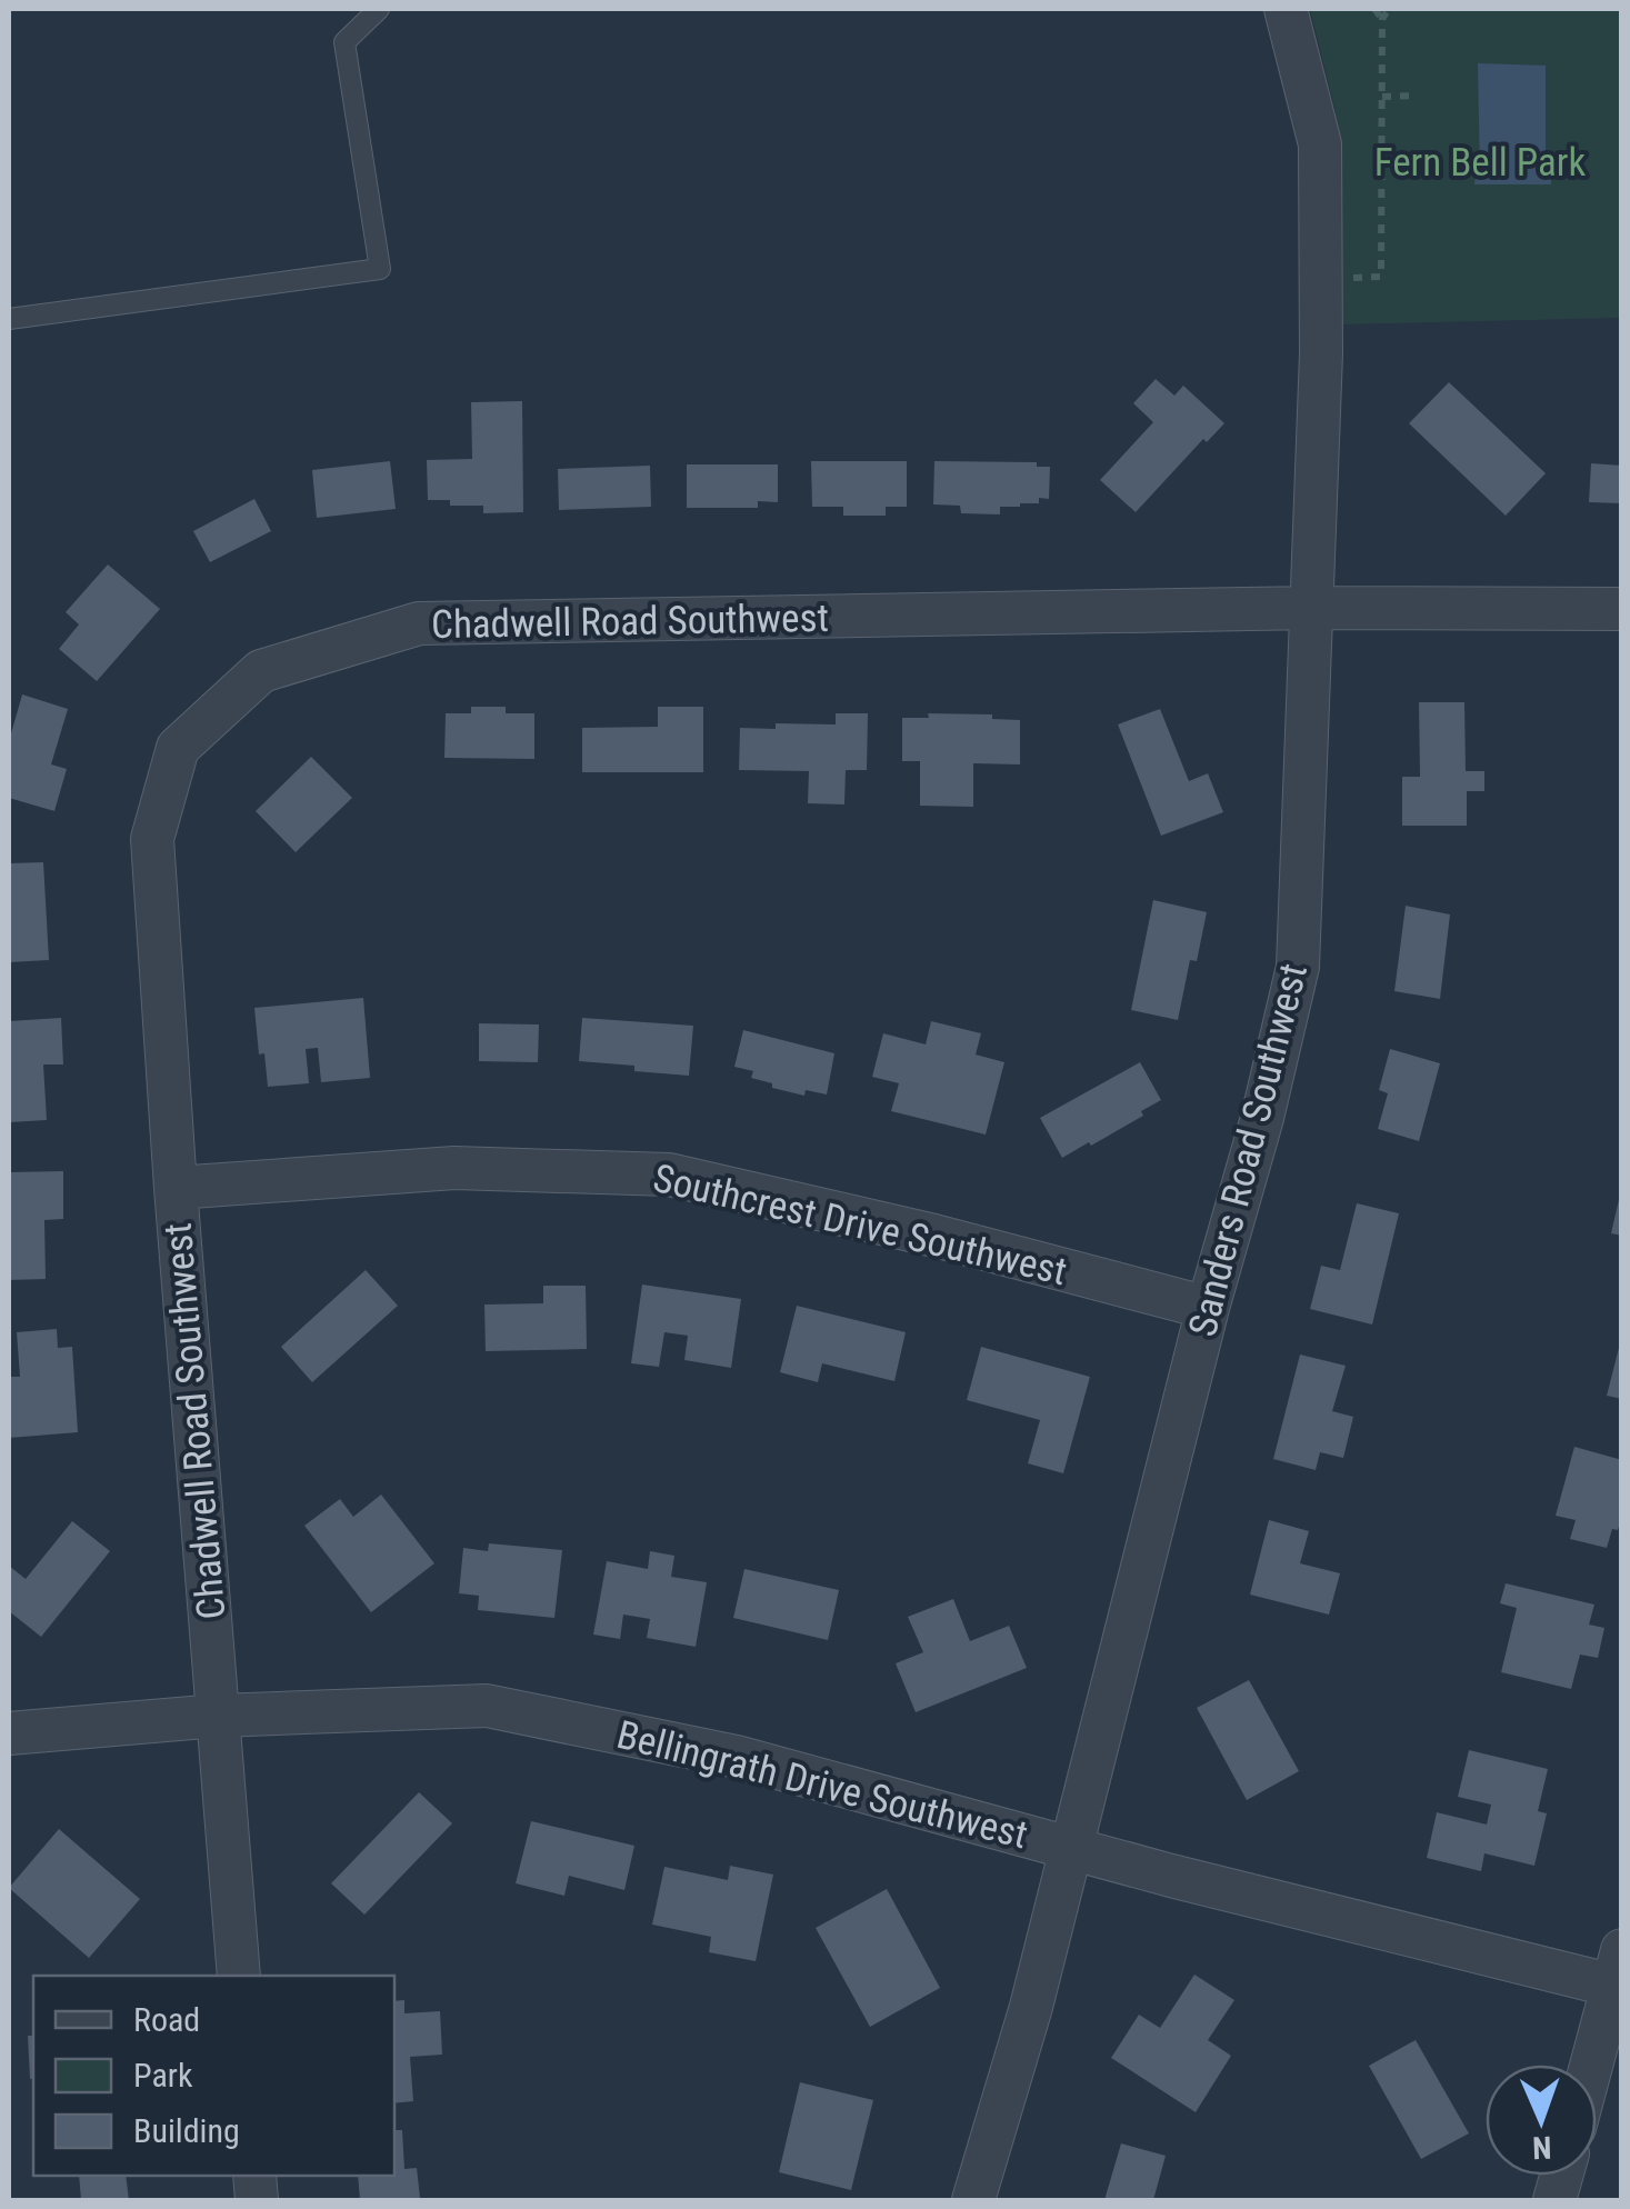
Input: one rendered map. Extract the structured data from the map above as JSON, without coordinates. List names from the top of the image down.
{
  "streets": {
    "street": [
      "Chadwell Road Southwest",
      "Sanders Road Southwest",
      "Southcrest Drive Southwest",
      "Bellingrath Drive Southwest"
    ]
  },
  "crossings": [
    ["Chadwell Road Southwest", "Sanders Road Southwest"],
    ["Chadwell Road Southwest", "Southcrest Drive Southwest"],
    ["Chadwell Road Southwest", "Bellingrath Drive Southwest"],
    ["Sanders Road Southwest", "Southcrest Drive Southwest"],
    ["Sanders Road Southwest", "Bellingrath Drive Southwest"]
  ],
  "parks": ["Fern Bell Park"],
  "legend": ["Road", "Park", "Building"],
  "north": "bottom"
}
